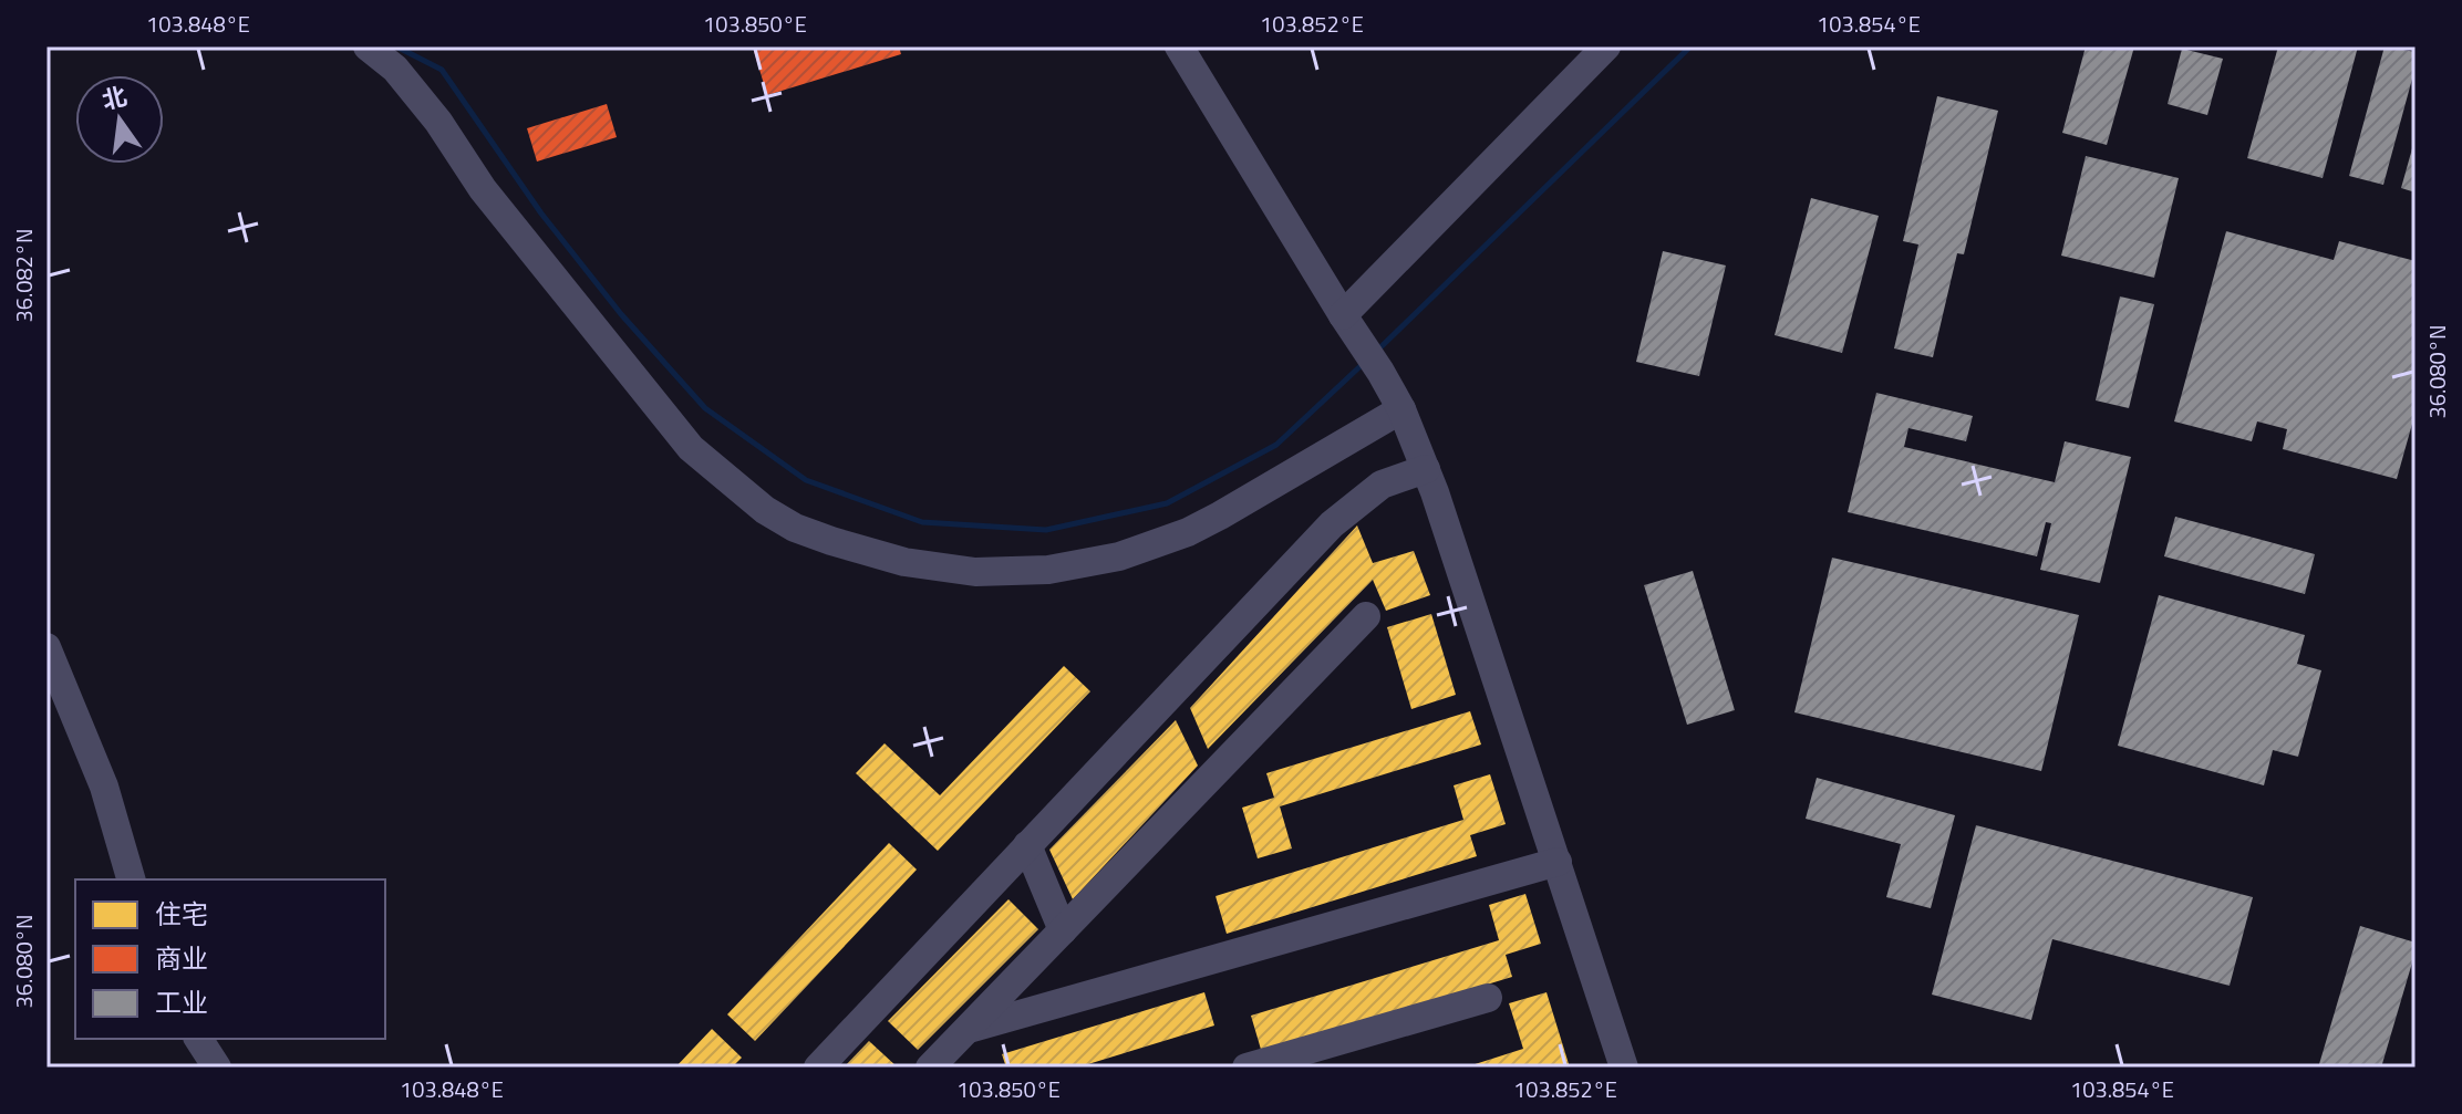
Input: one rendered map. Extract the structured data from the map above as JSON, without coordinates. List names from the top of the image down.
{
  "legend": ["住宅", "商业", "工业"],
  "north": "top",
  "coordinates": [
    "103.848°E",
    "103.850°E",
    "103.852°E",
    "103.854°E",
    "36.082°N",
    "36.080°N"
  ]
}
